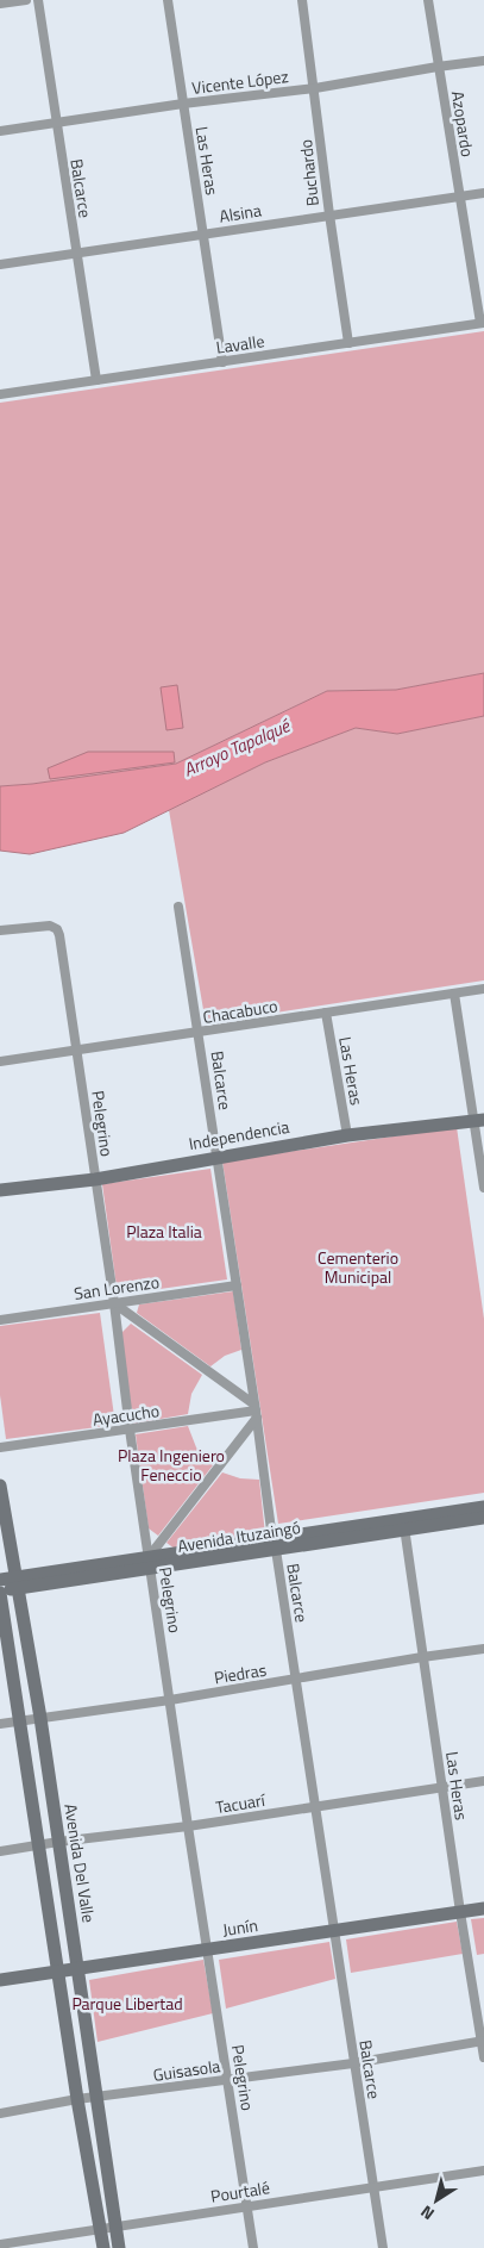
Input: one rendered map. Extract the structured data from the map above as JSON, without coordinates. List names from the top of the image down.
{
  "streets": {
    "main road": [
      "Independencia",
      "Avenida Ituzaingó",
      "Avenida Del Valle",
      "Junín"
    ],
    "street": [
      "Vicente López",
      "Azopardo",
      "Las Heras",
      "Buchardo",
      "Balcarce",
      "Alsina",
      "Lavalle",
      "Chacabuco",
      "Pelegrino",
      "San Lorenzo",
      "Ayacucho",
      "Piedras",
      "Tacuarí",
      "Guisasola",
      "Pourtalé"
    ]
  },
  "crossings": [
    ["Vicente López", "Azopardo"],
    ["Vicente López", "Las Heras"],
    ["Vicente López", "Buchardo"],
    ["Vicente López", "Balcarce"],
    ["Azopardo", "Alsina"],
    ["Azopardo", "Lavalle"],
    ["Las Heras", "Alsina"],
    ["Las Heras", "Lavalle"],
    ["Las Heras", "Chacabuco"],
    ["Las Heras", "Independencia"],
    ["Las Heras", "Avenida Ituzaingó"],
    ["Las Heras", "Piedras"],
    ["Las Heras", "Tacuarí"],
    ["Las Heras", "Junín"],
    ["Las Heras", "Guisasola"],
    ["Buchardo", "Alsina"],
    ["Buchardo", "Lavalle"],
    ["Balcarce", "Alsina"],
    ["Balcarce", "Lavalle"],
    ["Balcarce", "Chacabuco"],
    ["Balcarce", "Independencia"],
    ["Balcarce", "San Lorenzo"],
    ["Balcarce", "Ayacucho"],
    ["Balcarce", "Avenida Ituzaingó"],
    ["Balcarce", "Piedras"],
    ["Balcarce", "Tacuarí"],
    ["Balcarce", "Junín"],
    ["Balcarce", "Guisasola"],
    ["Balcarce", "Pourtalé"],
    ["Chacabuco", "Pelegrino"],
    ["Pelegrino", "Independencia"],
    ["Pelegrino", "San Lorenzo"],
    ["Pelegrino", "Ayacucho"],
    ["Pelegrino", "Avenida Ituzaingó"],
    ["Pelegrino", "Piedras"],
    ["Pelegrino", "Tacuarí"],
    ["Pelegrino", "Junín"],
    ["Pelegrino", "Guisasola"],
    ["Pelegrino", "Pourtalé"],
    ["Avenida Ituzaingó", "Avenida Del Valle"],
    ["Piedras", "Avenida Del Valle"],
    ["Tacuarí", "Avenida Del Valle"],
    ["Avenida Del Valle", "Junín"],
    ["Avenida Del Valle", "Guisasola"],
    ["Avenida Del Valle", "Pourtalé"]
  ],
  "water": ["Arroyo Tapalqué"],
  "parks": [
    "Plaza Italia",
    "Cementerio Municipal",
    "Plaza Ingeniero Feneccio",
    "Parque Libertad"
  ],
  "north": "bottom left"
}
